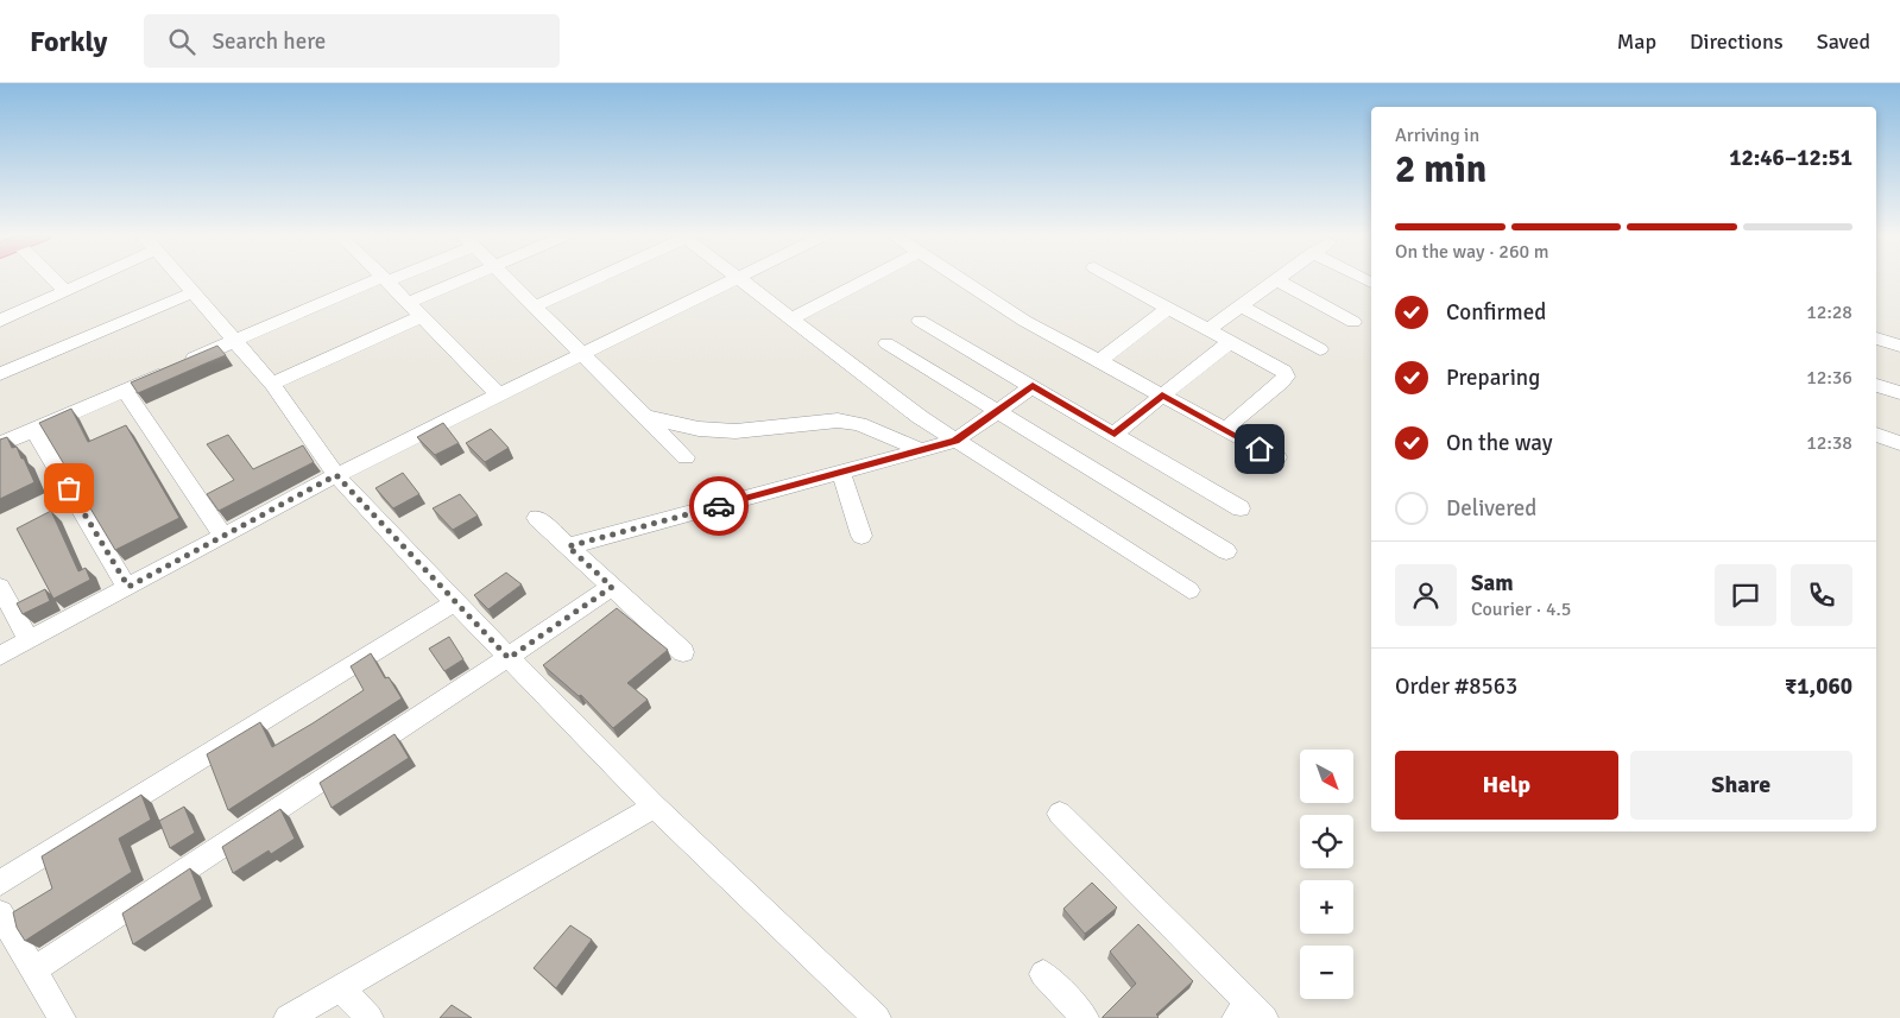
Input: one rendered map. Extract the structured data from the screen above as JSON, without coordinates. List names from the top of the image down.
{
  "north": "bottom right",
  "page": {
    "header": "Forkly",
    "search": "Search here",
    "nav": ["Map", "Directions", "Saved"],
    "heading": ["2 min", "Arriving in", "12:46–12:51"],
    "panel": [
      "Sam",
      "Courier · 4.5",
      "Order #8563",
      "₹1,060"
    ],
    "bar": "On the way · 260 m",
    "list": [
      ["Confirmed", "12:28"],
      ["Preparing", "12:36"],
      ["On the way", "12:38"],
      "Delivered"
    ],
    "buttons": ["Help", "Share"],
    "map_buttons": ["+", "−"]
  }
}
